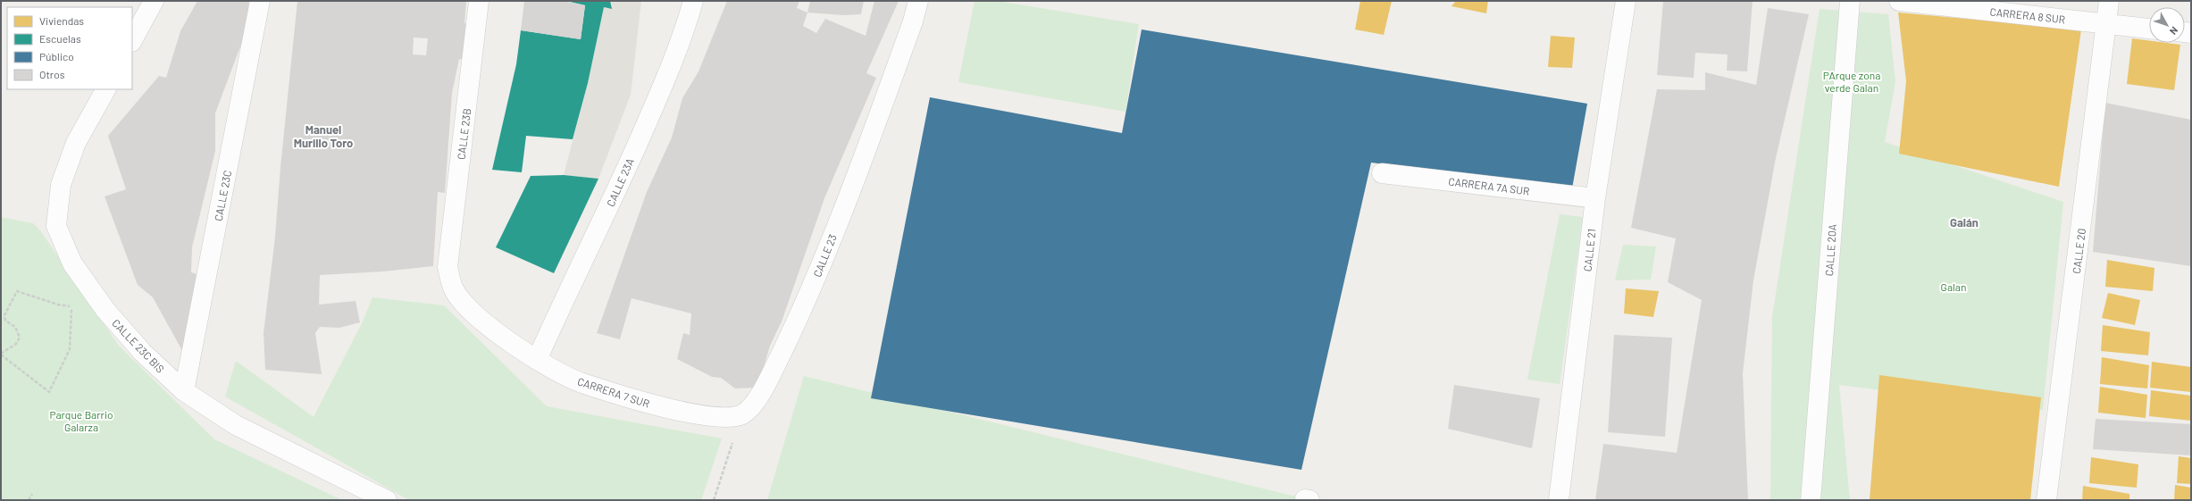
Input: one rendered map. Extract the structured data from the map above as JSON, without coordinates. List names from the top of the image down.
{
  "streets": {
    "street": [
      "CARRERA 8 SUR",
      "CALLE 23B",
      "CALLE 23A",
      "CARRERA 7A SUR",
      "CALLE 23C",
      "CALLE 21",
      "CALLE 20A",
      "CALLE 20",
      "CALLE 23",
      "CALLE 23C BIS",
      "CARRERA 7 SUR"
    ]
  },
  "crossings": [
    ["CARRERA 8 SUR", "CALLE 20"],
    ["CALLE 23B", "CARRERA 7 SUR"],
    ["CALLE 23A", "CARRERA 7 SUR"],
    ["CARRERA 7A SUR", "CALLE 21"],
    ["CALLE 23C", "CALLE 23C BIS"],
    ["CALLE 23", "CARRERA 7 SUR"]
  ],
  "districts": ["Manuel Murillo Toro", "Galán"],
  "parks": ["PArque zona verde Galan", "Galan", "Parque Barrio Galarza"],
  "legend": [
    "Viviendas",
    "Escuelas",
    "Público",
    "Otros"
  ],
  "north": "bottom right"
}
